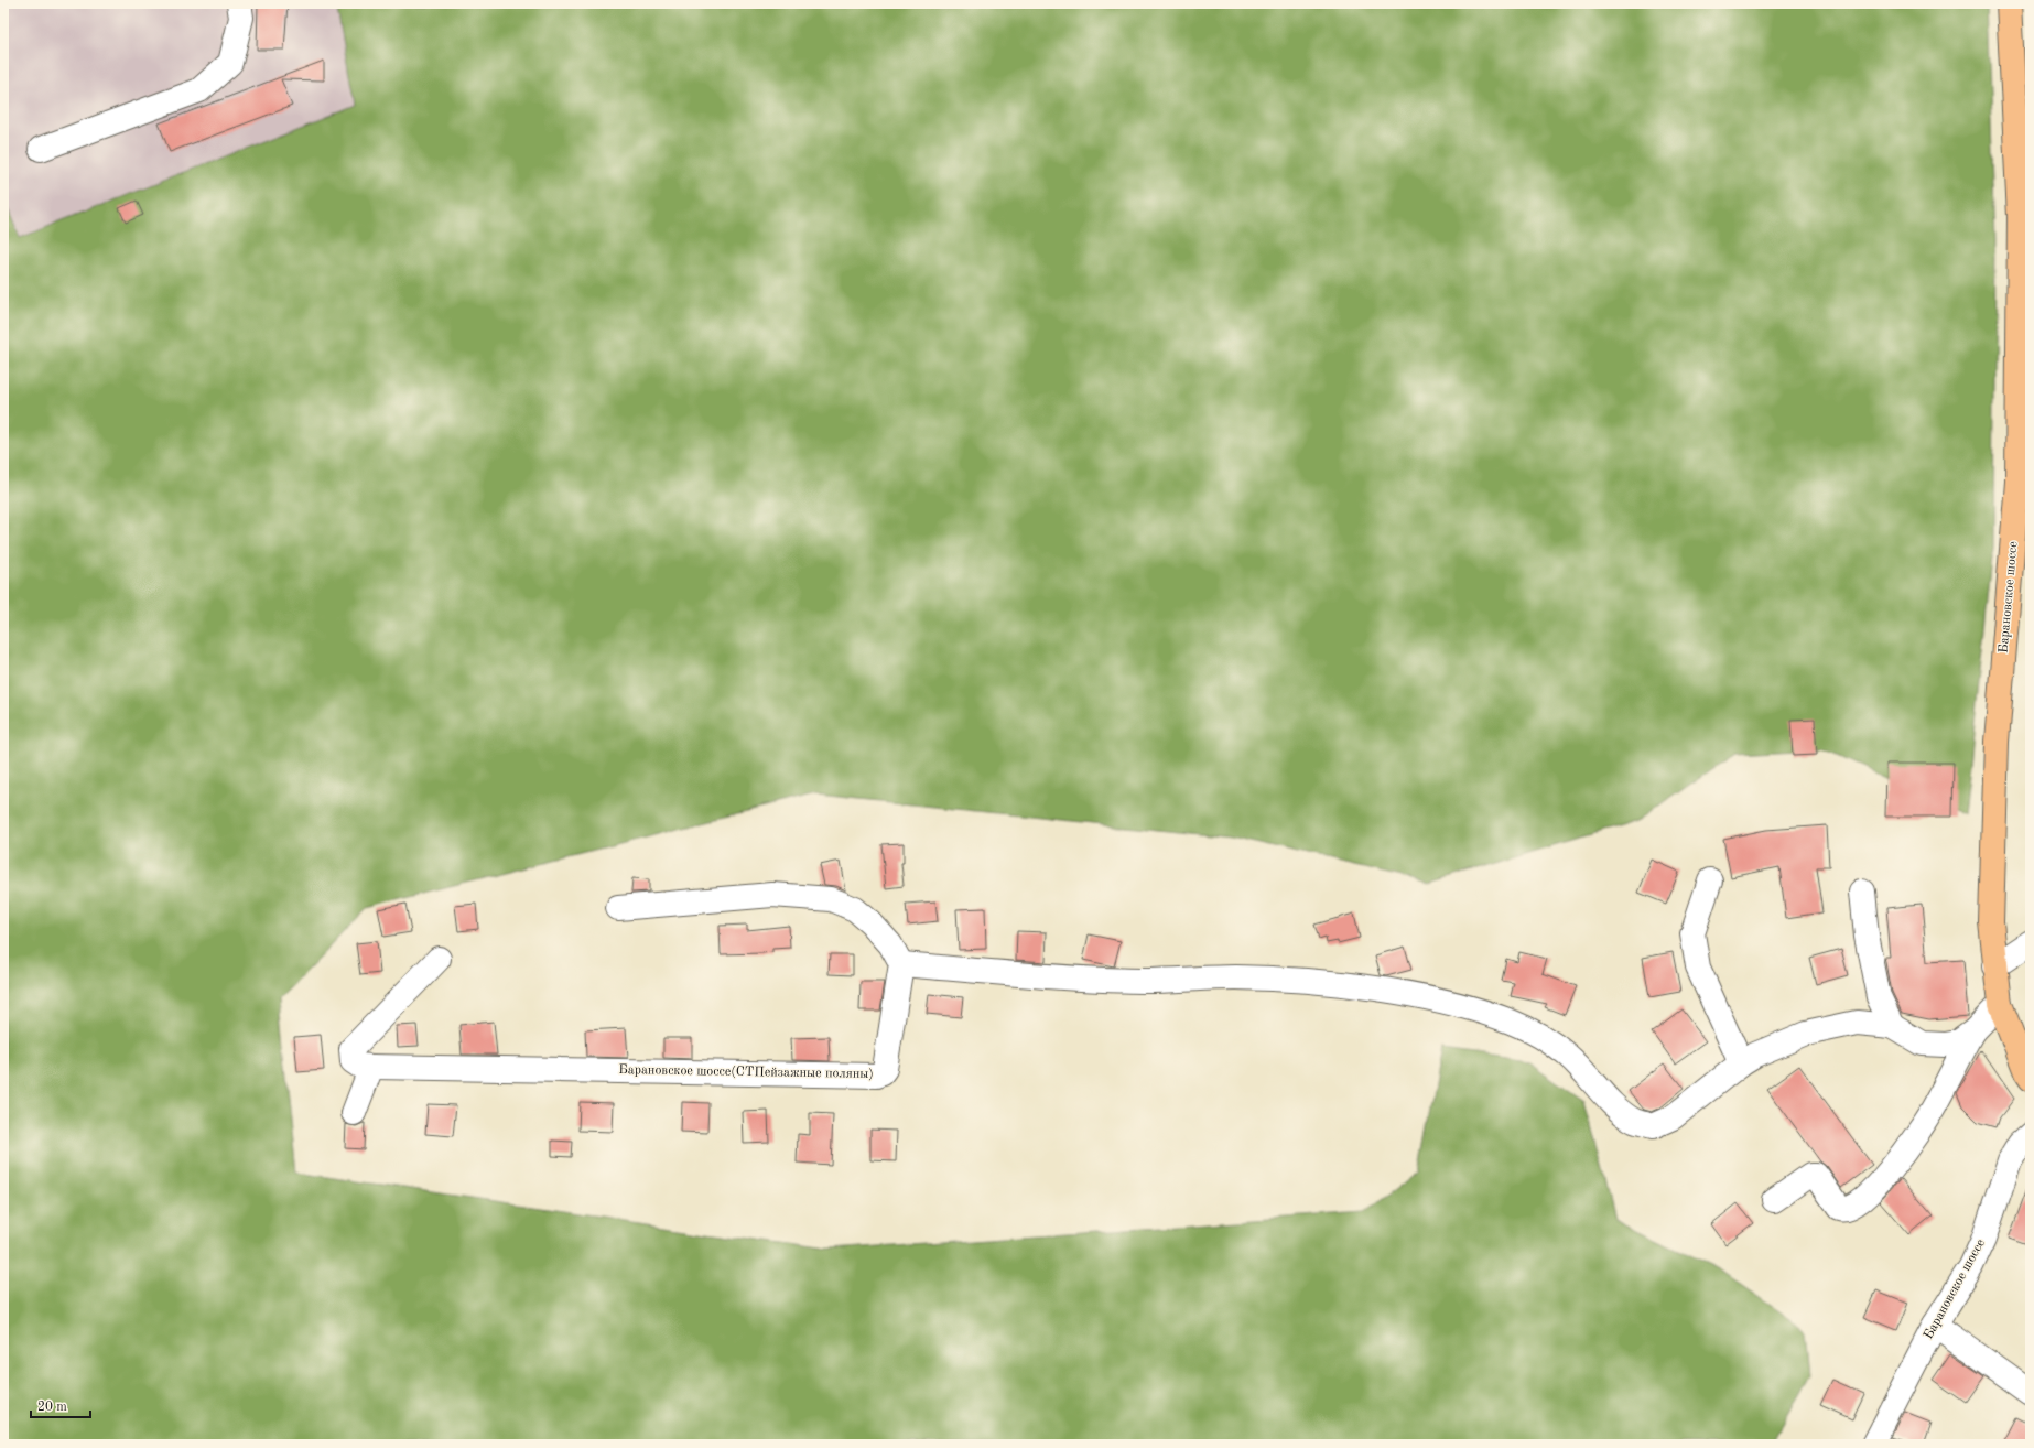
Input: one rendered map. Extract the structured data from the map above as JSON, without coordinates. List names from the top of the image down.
{
  "streets": {
    "main road": ["Барановское шоссе"],
    "street": ["Барановское шоссе(СТПейзажные поляны)"]
  },
  "scale_bar": "20 m"
}
